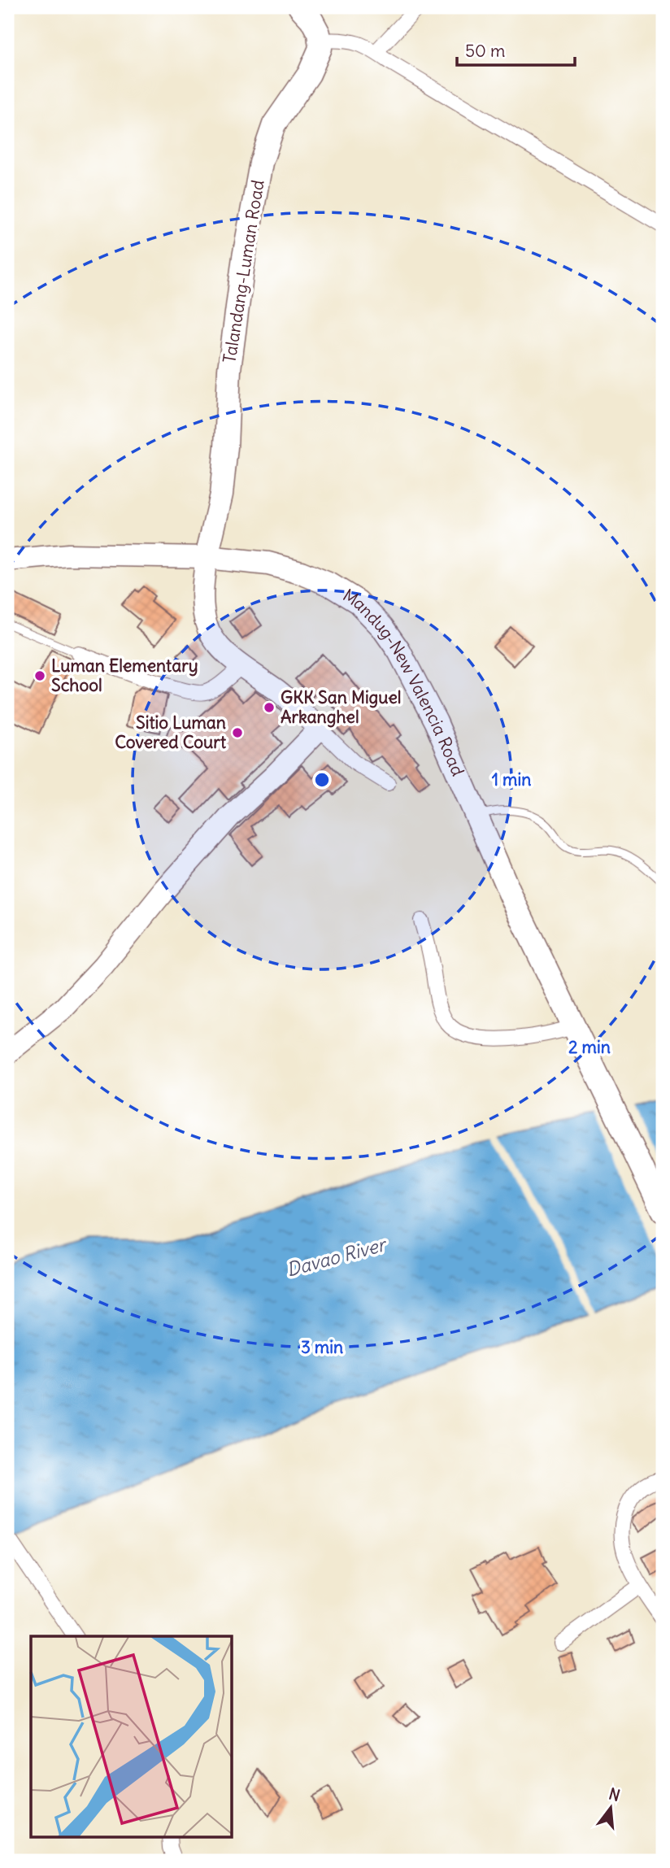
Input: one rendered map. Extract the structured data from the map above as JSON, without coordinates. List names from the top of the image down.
{
  "streets": {
    "main road": ["Talandang-Luman Road", "Mandug-New Valencia Road"]
  },
  "crossings": [
    ["Talandang-Luman Road", "Mandug-New Valencia Road"]
  ],
  "water": ["Davao River"],
  "places": ["Luman Elementary School", "GKK San Miguel Arkanghel", "Sitio Luman Covered Court"],
  "scale_bar": "50 m",
  "north": "top",
  "rings": ["1 min", "2 min", "3 min"]
}
